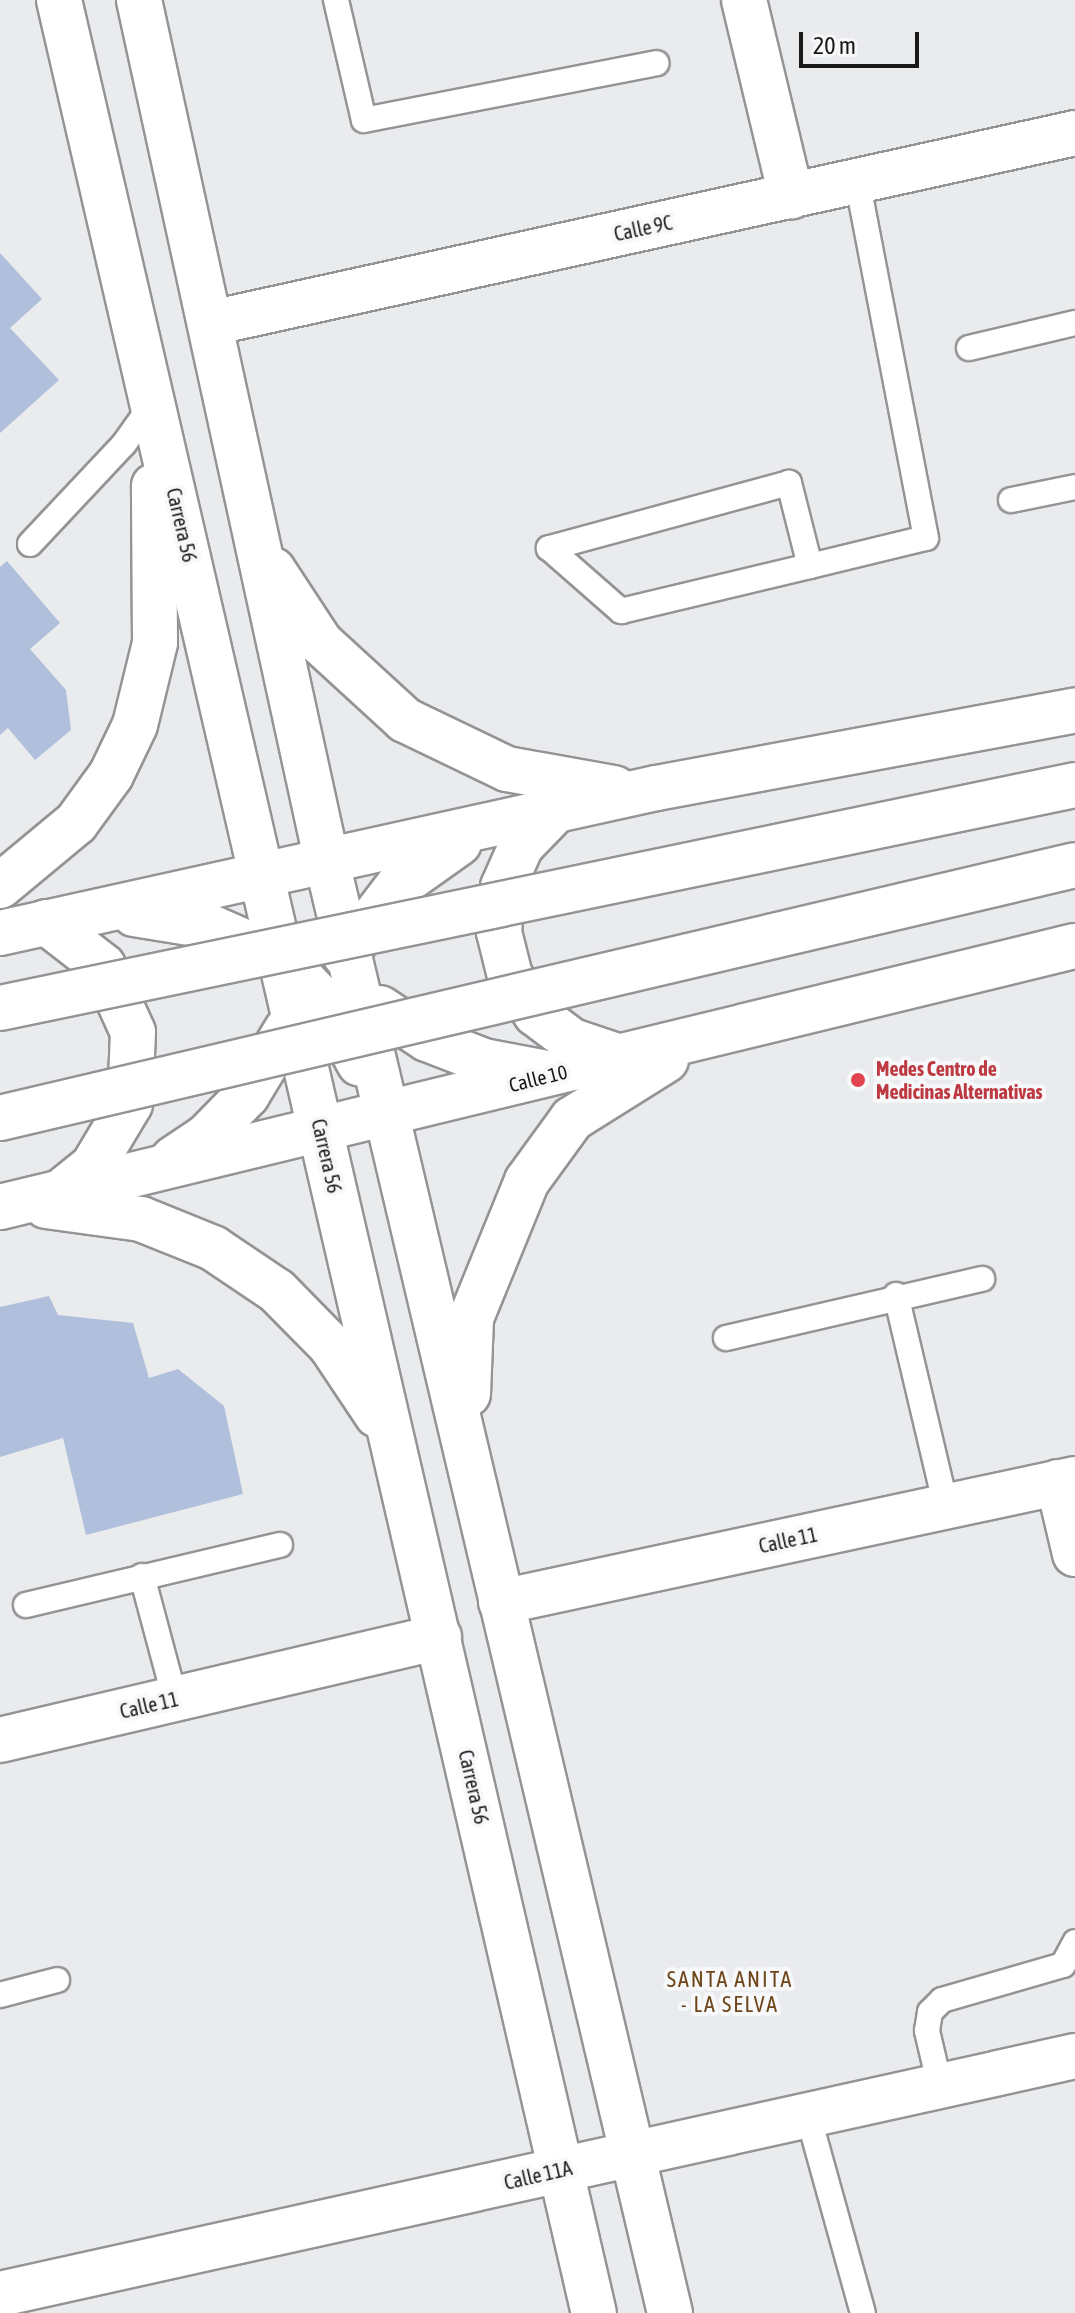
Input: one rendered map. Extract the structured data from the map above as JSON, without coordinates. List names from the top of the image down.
{
  "streets": {
    "street": [
      "Calle 9C",
      "Carrera 56",
      "Calle 10",
      "Calle 11",
      "Calle 11A"
    ]
  },
  "crossings": [
    ["Calle 9C", "Carrera 56"],
    ["Carrera 56", "Calle 10"],
    ["Carrera 56", "Calle 11"],
    ["Carrera 56", "Calle 11A"]
  ],
  "districts": ["SANTA ANITA - LA SELVA"],
  "places": ["Medes Centro de Medicinas Alternativas"],
  "scale_bar": "20 m"
}
